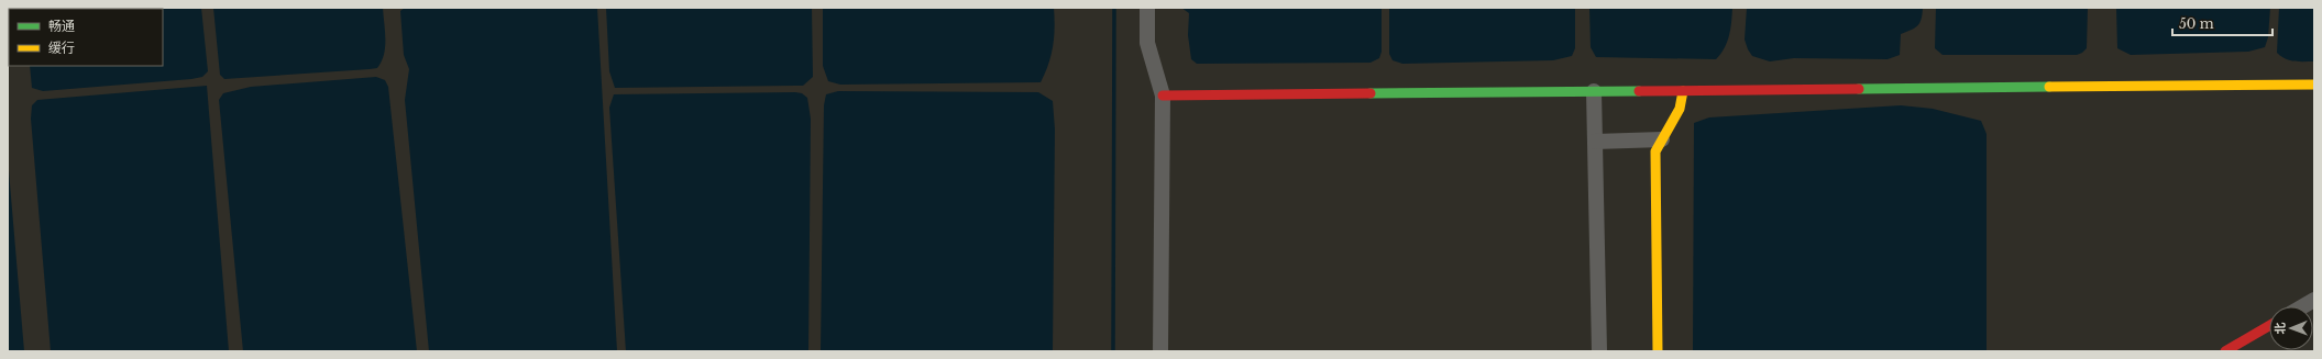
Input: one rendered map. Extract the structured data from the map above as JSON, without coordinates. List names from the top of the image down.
{
  "legend": ["畅通", "缓行"],
  "scale_bar": "50 m",
  "north": "left"
}
